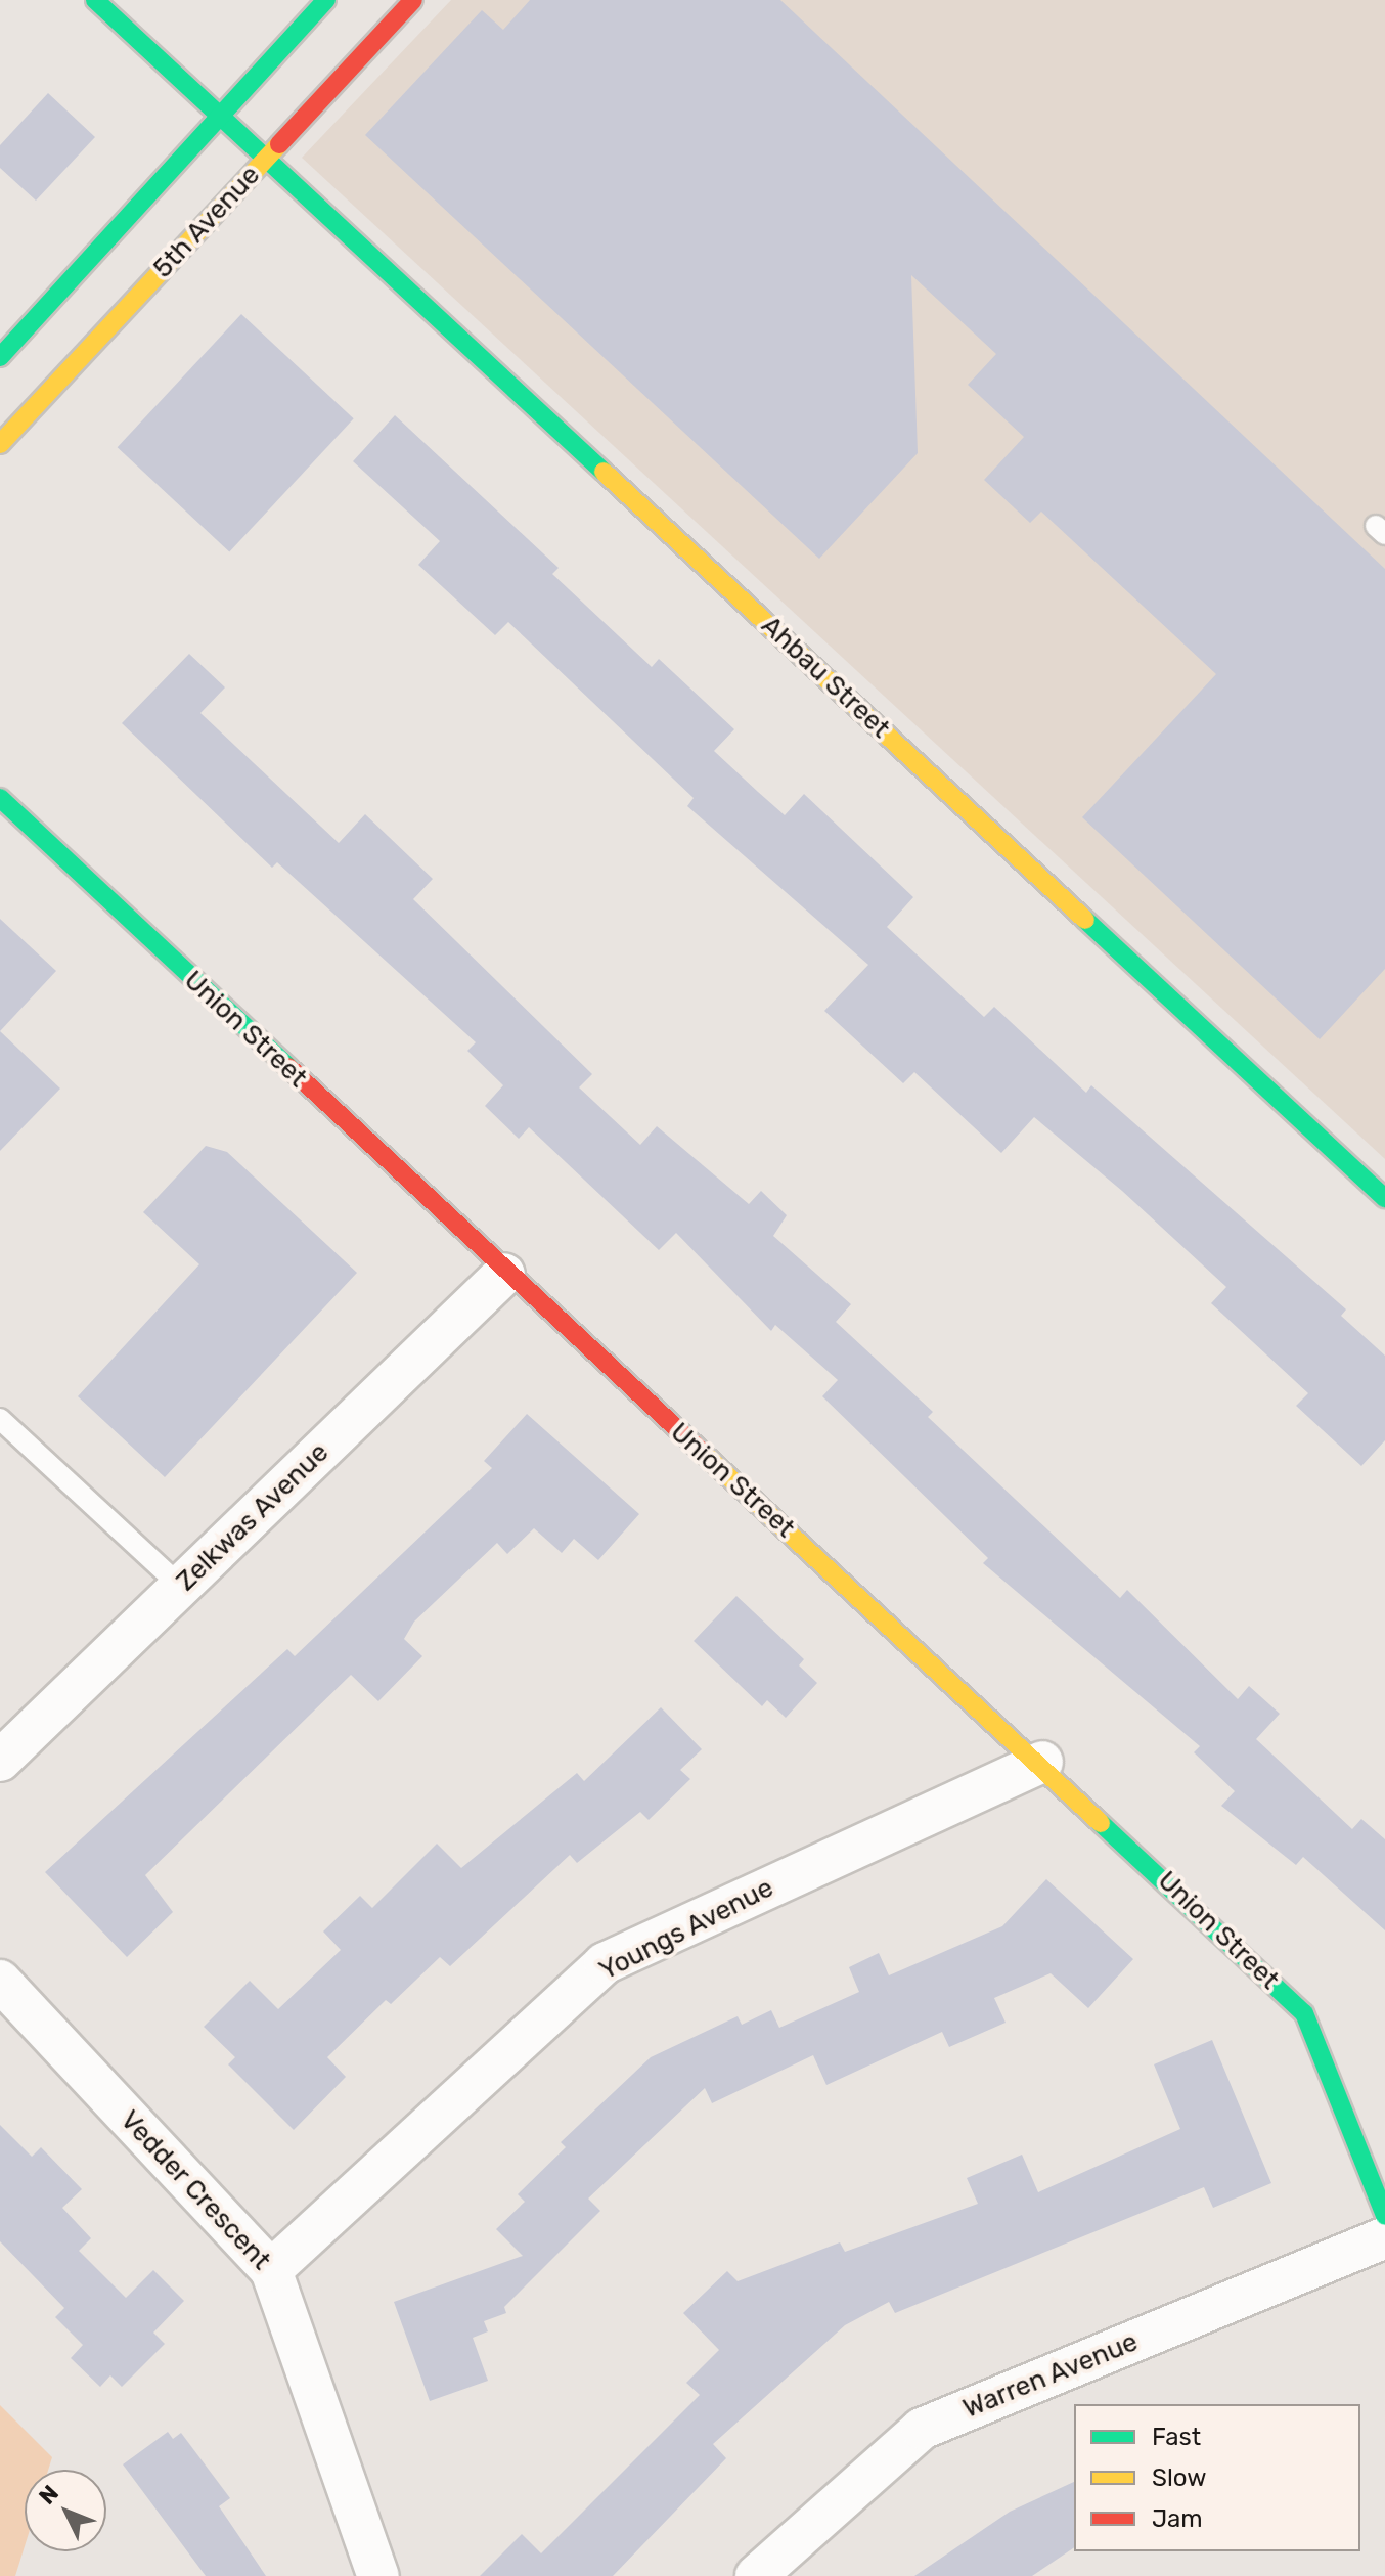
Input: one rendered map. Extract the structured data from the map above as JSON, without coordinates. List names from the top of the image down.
{
  "streets": {
    "street": [
      "5th Avenue",
      "Ahbau Street",
      "Union Street",
      "Zelkwas Avenue",
      "Youngs Avenue",
      "Vedder Crescent",
      "Warren Avenue"
    ]
  },
  "crossings": [
    ["5th Avenue", "Ahbau Street"],
    ["Union Street", "Zelkwas Avenue"],
    ["Union Street", "Youngs Avenue"],
    ["Youngs Avenue", "Vedder Crescent"]
  ],
  "legend": ["Fast", "Slow", "Jam"],
  "north": "top left"
}
